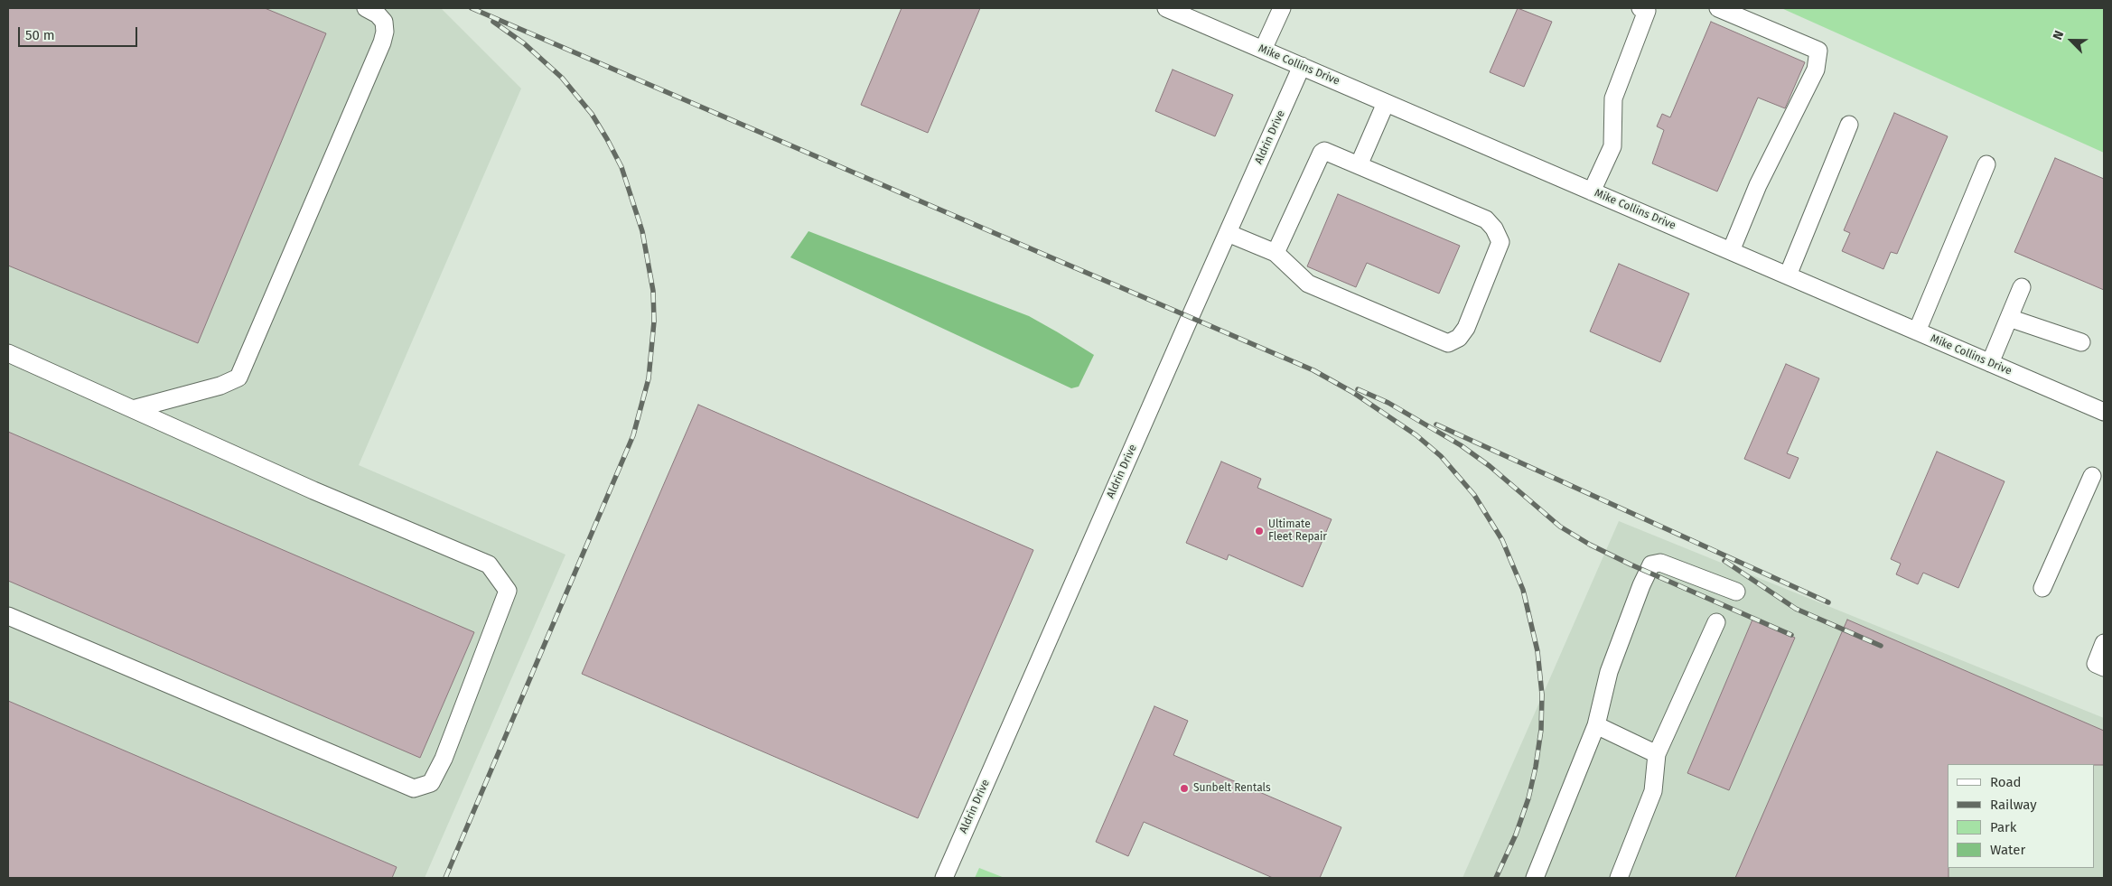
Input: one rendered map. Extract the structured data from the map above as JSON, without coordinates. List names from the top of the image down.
{
  "streets": {
    "street": ["Mike Collins Drive", "Aldrin Drive"]
  },
  "crossings": [
    ["Mike Collins Drive", "Aldrin Drive"]
  ],
  "places": ["Ultimate Fleet Repair", "Sunbelt Rentals"],
  "legend": [
    "Road",
    "Railway",
    "Park",
    "Water"
  ],
  "scale_bar": "50 m",
  "north": "top left"
}
